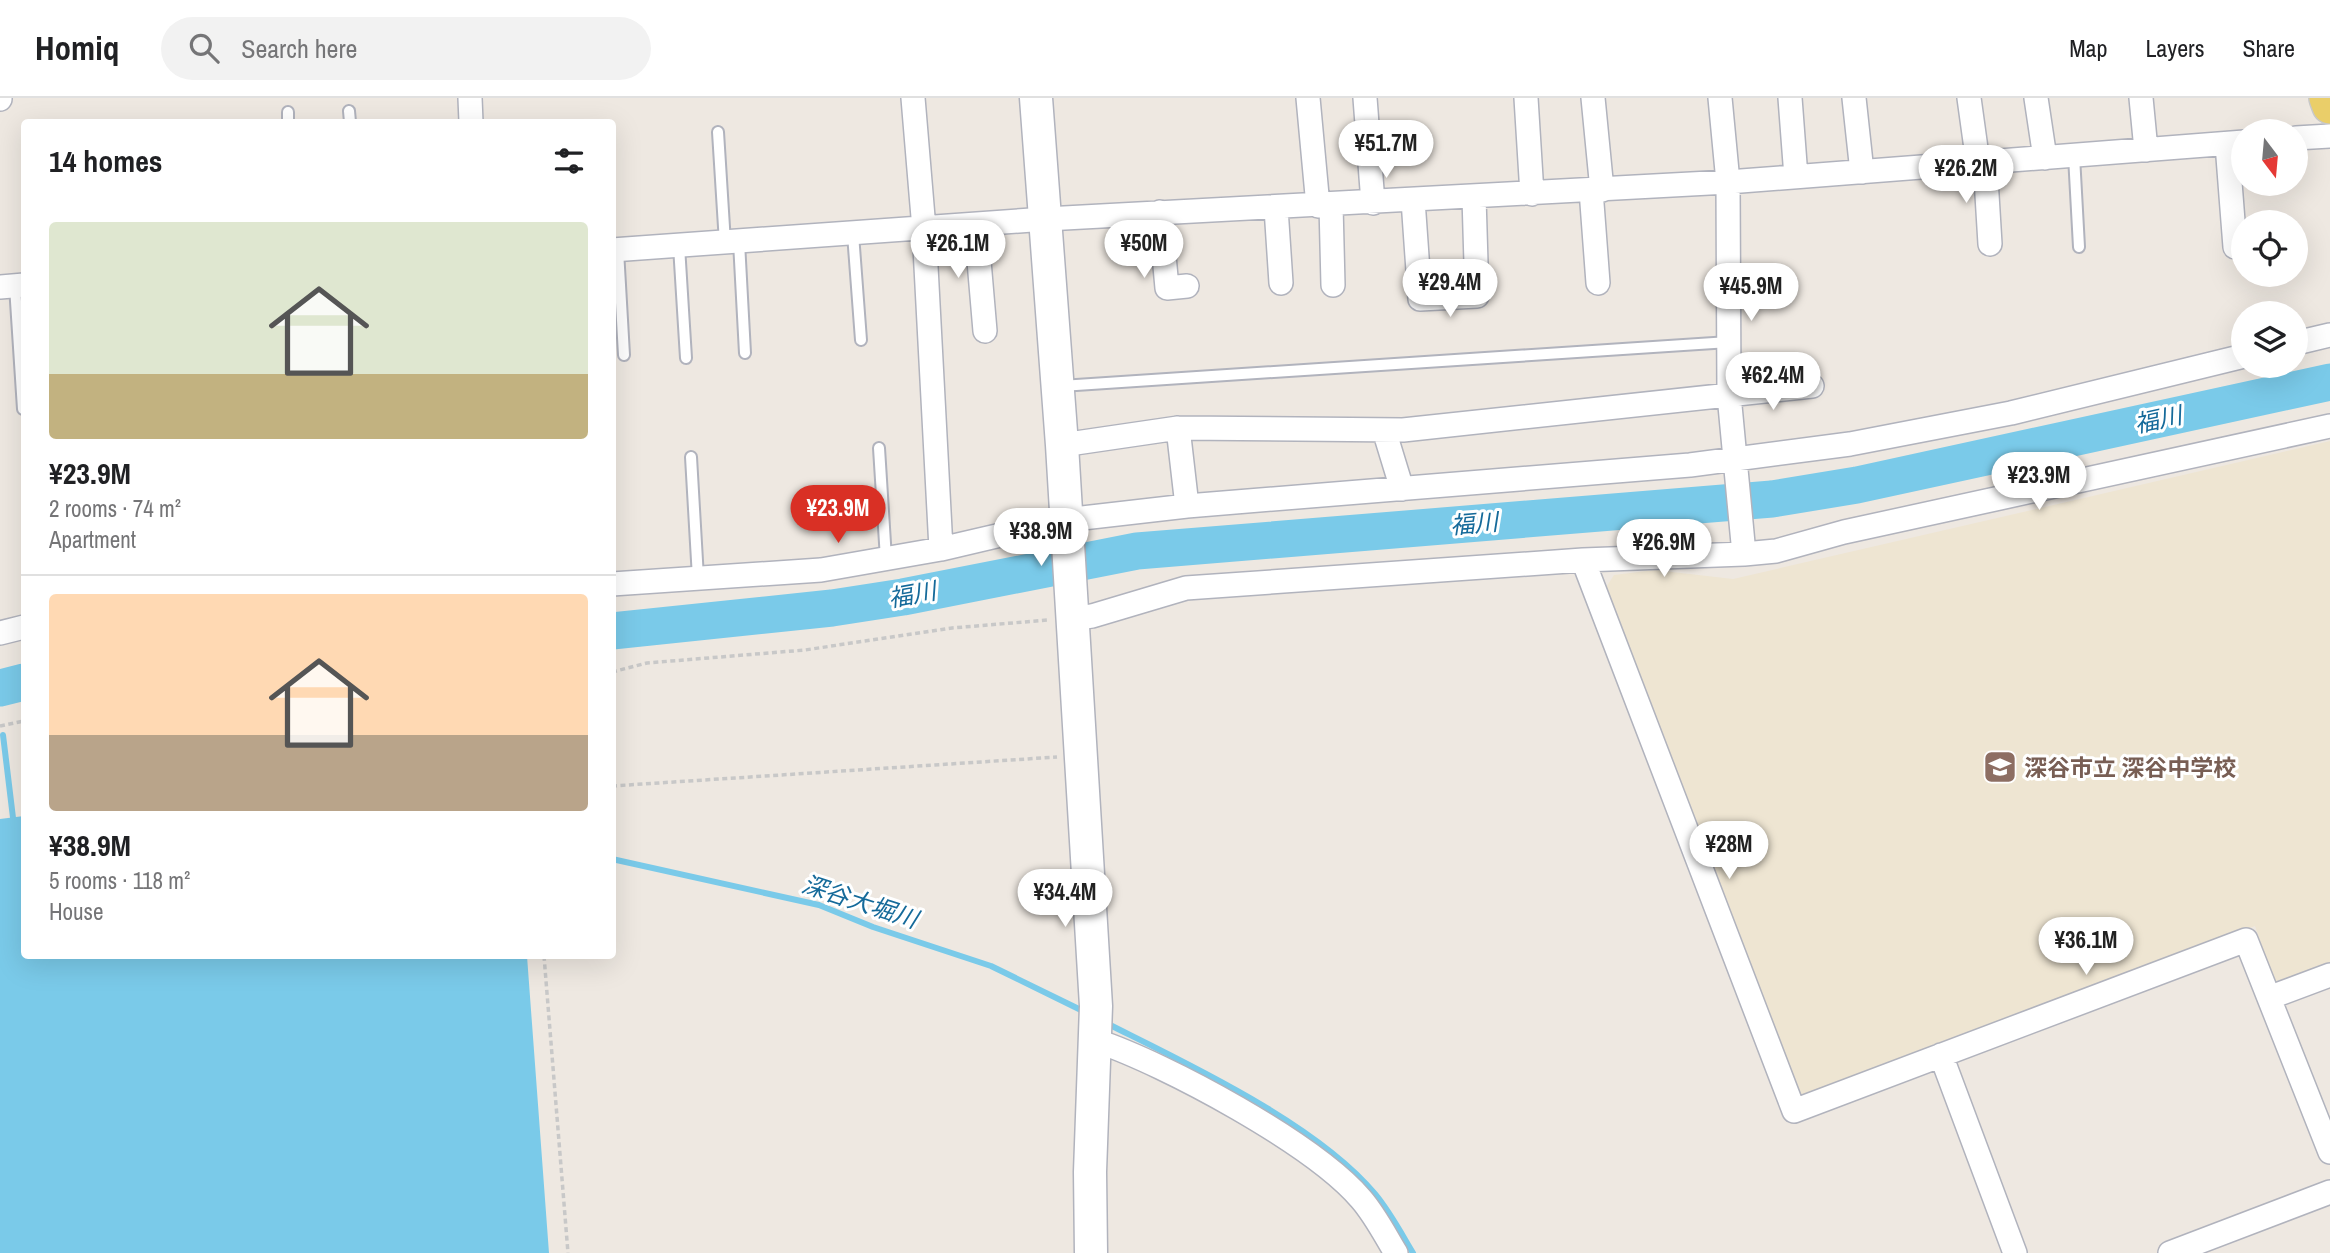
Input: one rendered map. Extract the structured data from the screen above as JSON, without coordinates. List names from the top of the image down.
{
  "water": ["福川", "深谷大堀川"],
  "places": {
    "school or university": ["深谷市立 深谷中学校"]
  },
  "north": "bottom",
  "page": {
    "header": "Homiq",
    "search": "Search here",
    "nav": ["Map", "Layers", "Share"],
    "heading": "14 homes",
    "price": [
      "¥51.7M",
      "¥26.2M",
      "¥26.1M",
      "¥50M",
      "¥29.4M",
      "¥45.9M",
      "¥62.4M",
      "¥23.9M",
      "¥23.9M",
      "¥38.9M",
      "¥26.9M",
      "¥28M",
      "¥34.4M",
      "¥36.1M"
    ],
    "list": [
      {
        "name": "¥23.9M",
        "note": "2 rooms · 74 m² · Apartment"
      },
      {
        "name": "¥38.9M",
        "note": "5 rooms · 118 m² · House"
      }
    ]
  }
}
